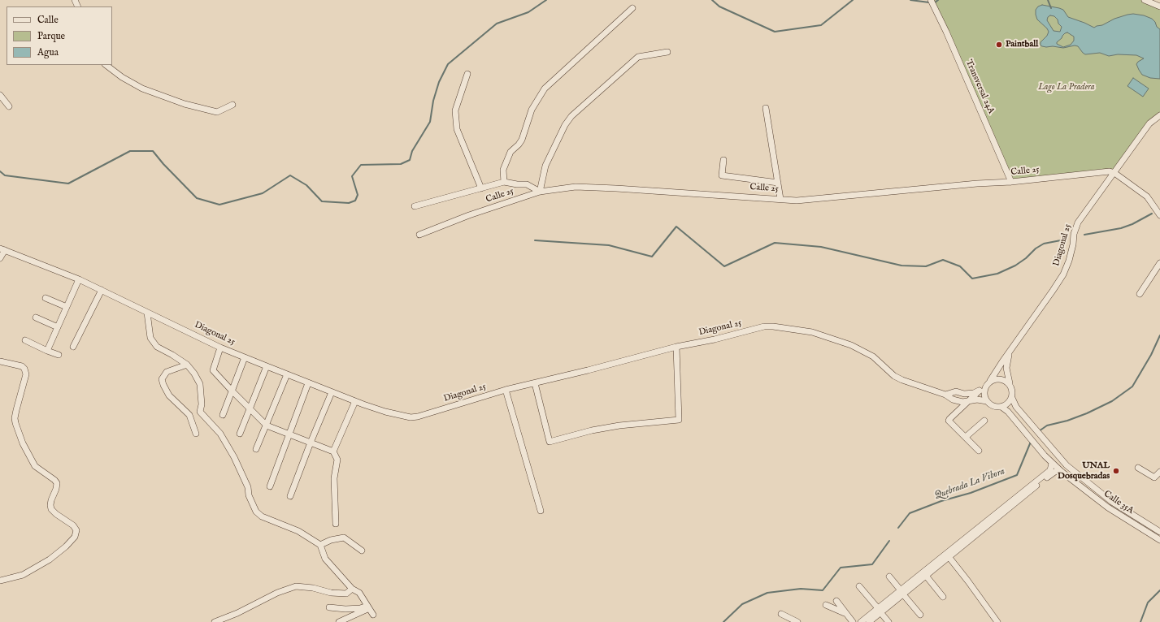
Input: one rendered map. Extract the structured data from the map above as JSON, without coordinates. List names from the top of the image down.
{
  "streets": {
    "street": [
      "Transversal 24A",
      "Calle 25",
      "Diagonal 25",
      "Calle 35A"
    ]
  },
  "crossings": [
    ["Transversal 24A", "Calle 25"],
    ["Calle 25", "Diagonal 25"],
    ["Diagonal 25", "Calle 35A"]
  ],
  "water": ["Quebrada La Vibora"],
  "parks": ["Lago La Pradera"],
  "places": ["Paintball", "UNAL Dosquebradas"],
  "legend": ["Calle", "Parque", "Agua"]
}
